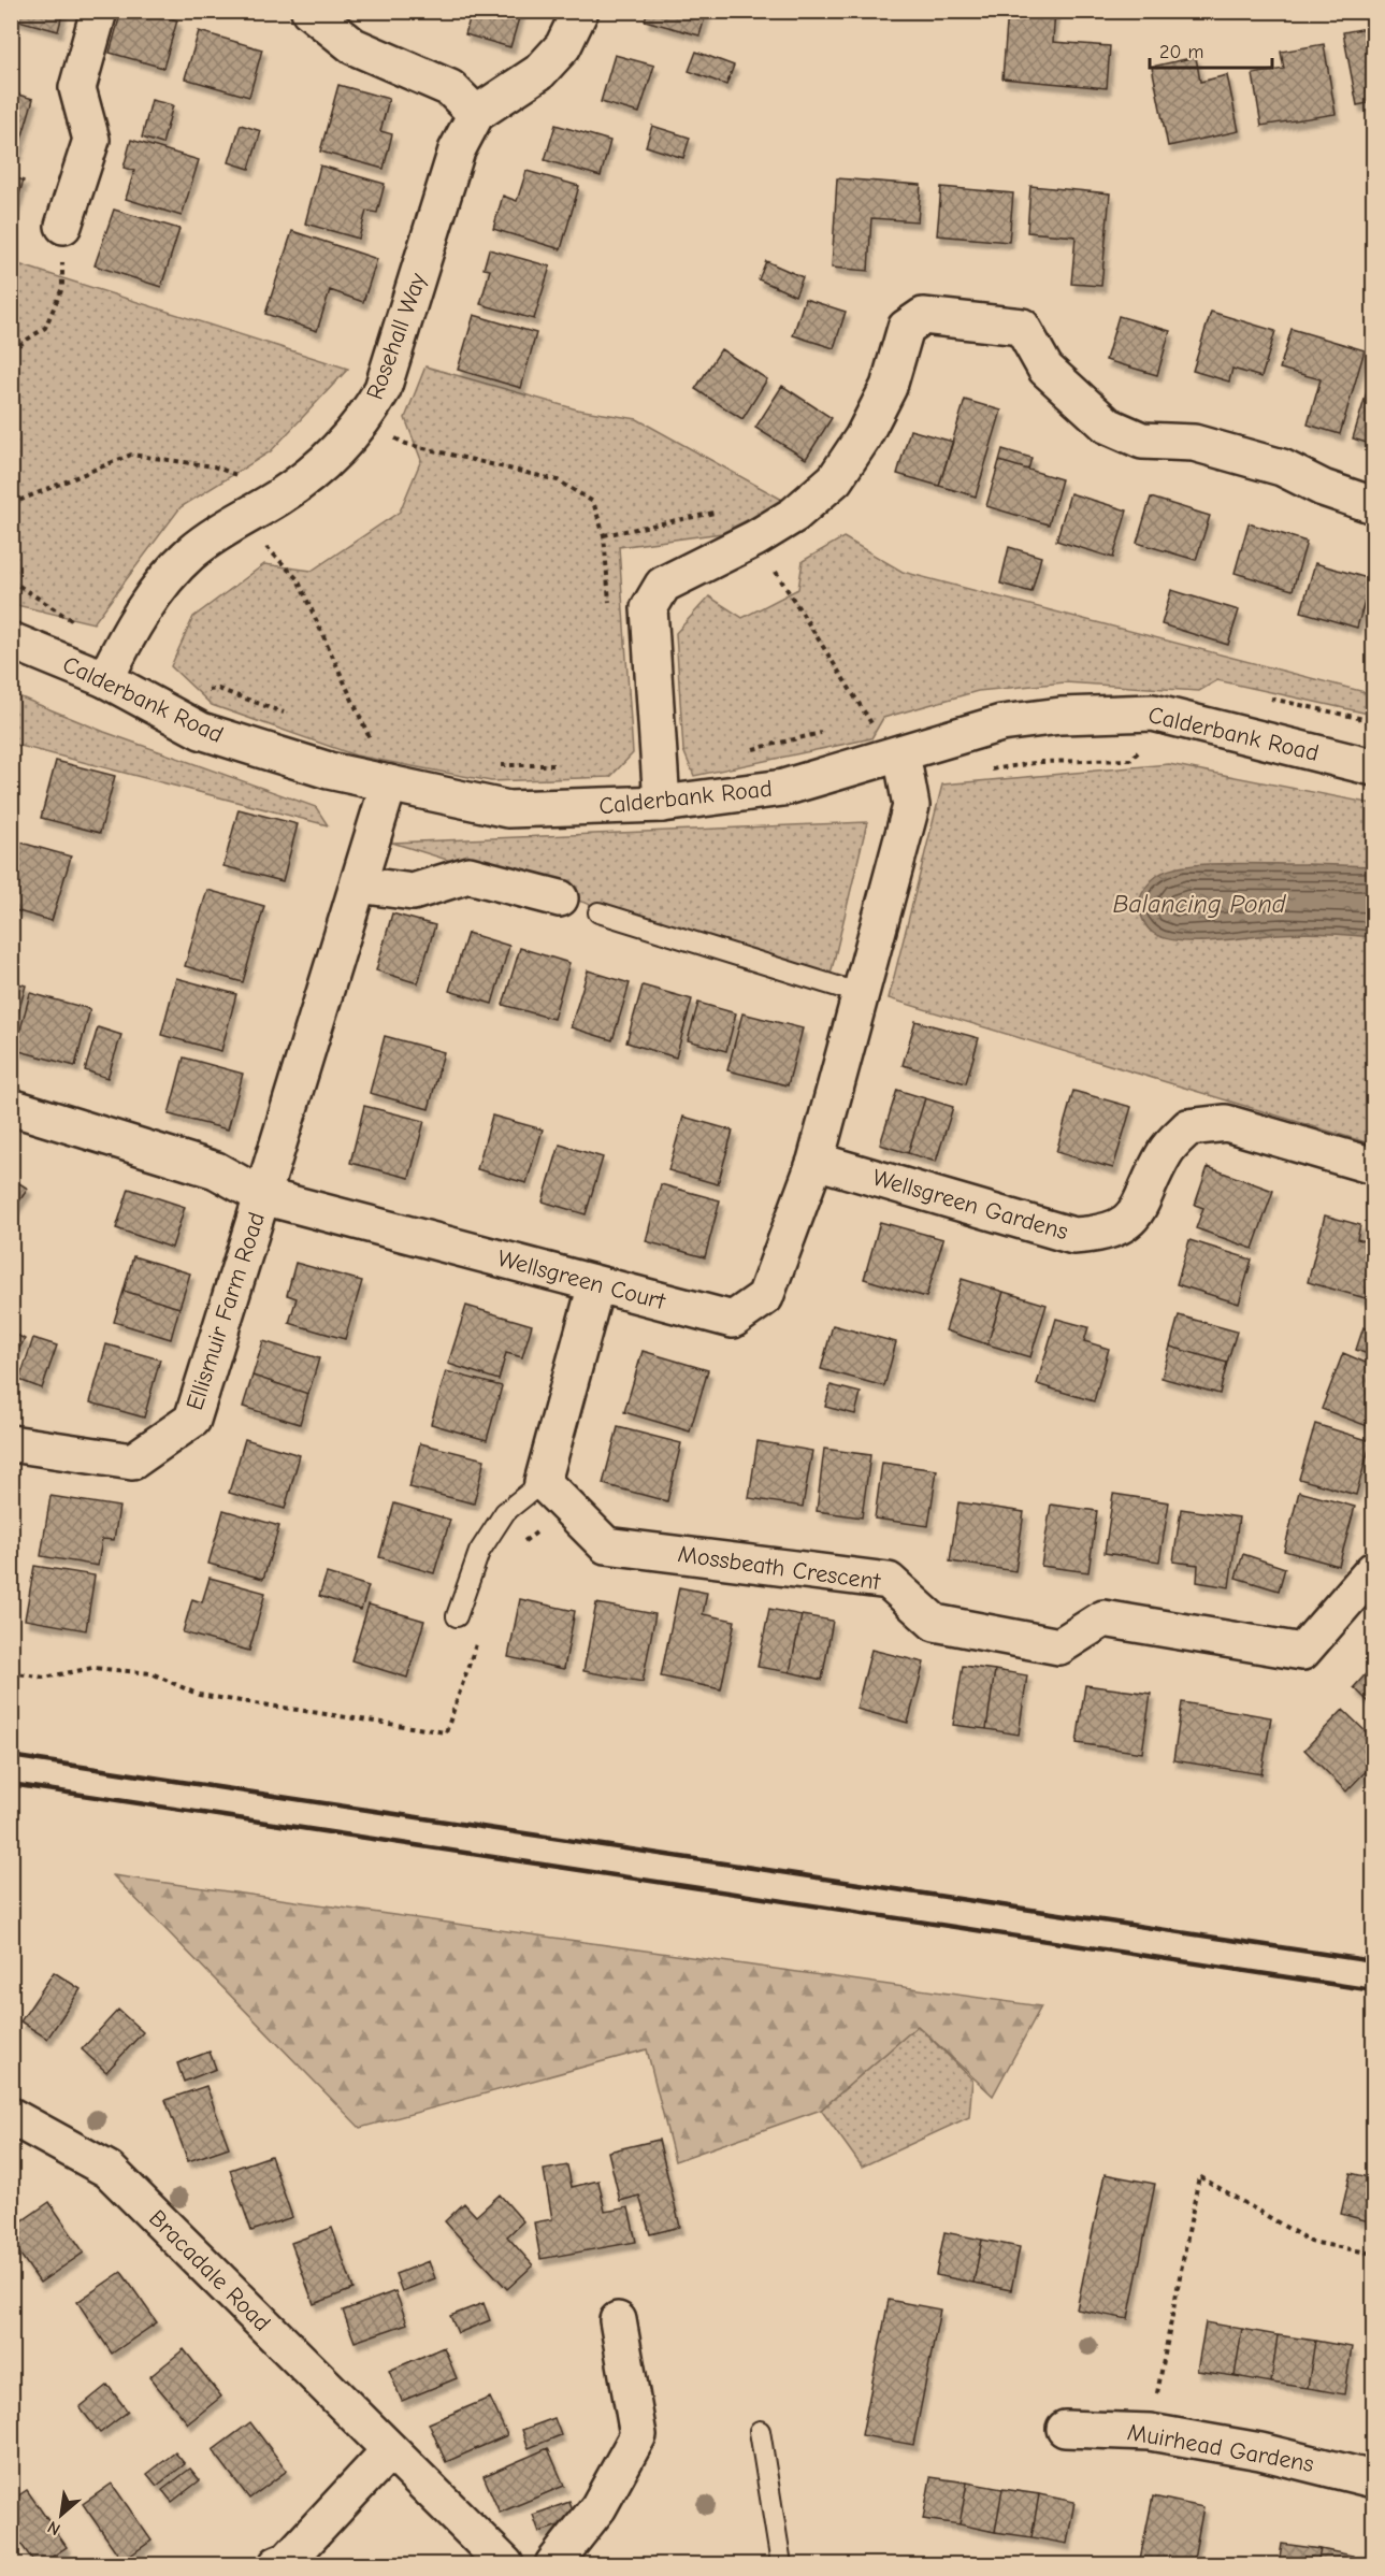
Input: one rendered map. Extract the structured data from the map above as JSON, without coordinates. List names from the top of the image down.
{
  "streets": {
    "street": [
      "Rosehall Way",
      "Calderbank Road",
      "Wellsgreen Gardens",
      "Wellsgreen Court",
      "Ellismuir Farm Road",
      "Mossbeath Crescent",
      "Bracadale Road",
      "Muirhead Gardens"
    ]
  },
  "crossings": [
    ["Rosehall Way", "Calderbank Road"],
    ["Calderbank Road", "Wellsgreen Court"],
    ["Wellsgreen Gardens", "Wellsgreen Court"],
    ["Wellsgreen Court", "Ellismuir Farm Road"]
  ],
  "water": ["Balancing Pond"],
  "scale_bar": "20 m",
  "north": "bottom left"
}
